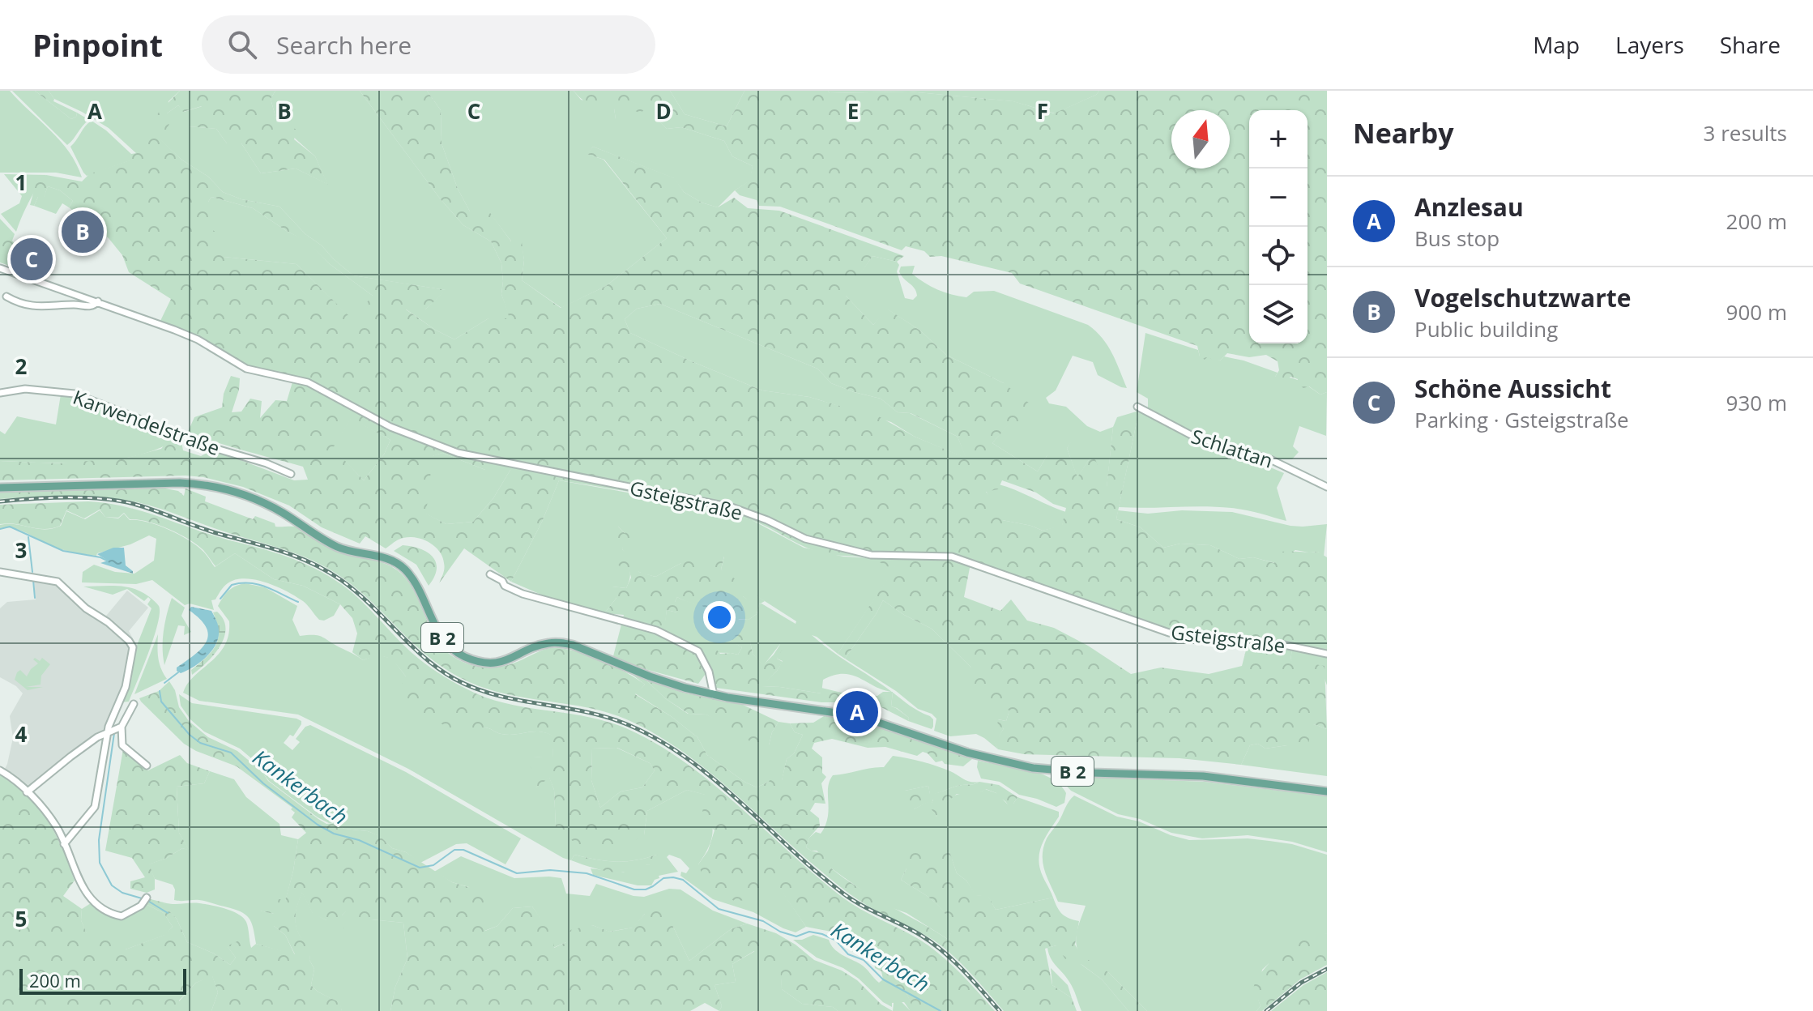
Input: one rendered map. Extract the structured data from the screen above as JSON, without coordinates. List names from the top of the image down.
{
  "streets": {
    "main road": ["B 2"],
    "street": ["Karwendelstraße", "Schlattan", "Gsteigstraße"]
  },
  "water": ["Kankerbach"],
  "scale_bar": "200 m",
  "north": "top",
  "page": {
    "header": "Pinpoint",
    "search": "Search here",
    "nav": ["Map", "Layers", "Share"],
    "heading": ["Nearby", "3 results"],
    "map_buttons": ["+", "−"],
    "list": [
      {
        "mark": "A",
        "name": "Anzlesau",
        "note": "Bus stop",
        "value": "200 m"
      },
      {
        "mark": "B",
        "name": "Vogelschutzwarte",
        "note": "Public building",
        "value": "900 m"
      },
      {
        "mark": "C",
        "name": "Schöne Aussicht",
        "note": "Parking · Gsteigstraße",
        "value": "930 m"
      }
    ],
    "pins": ["B", "C", "A"],
    "scale": "200 m"
  },
  "grid": {
    "columns": [
      "A",
      "B",
      "C",
      "D",
      "E",
      "F"
    ],
    "rows": [
      "1",
      "2",
      "3",
      "4",
      "5"
    ]
  }
}
